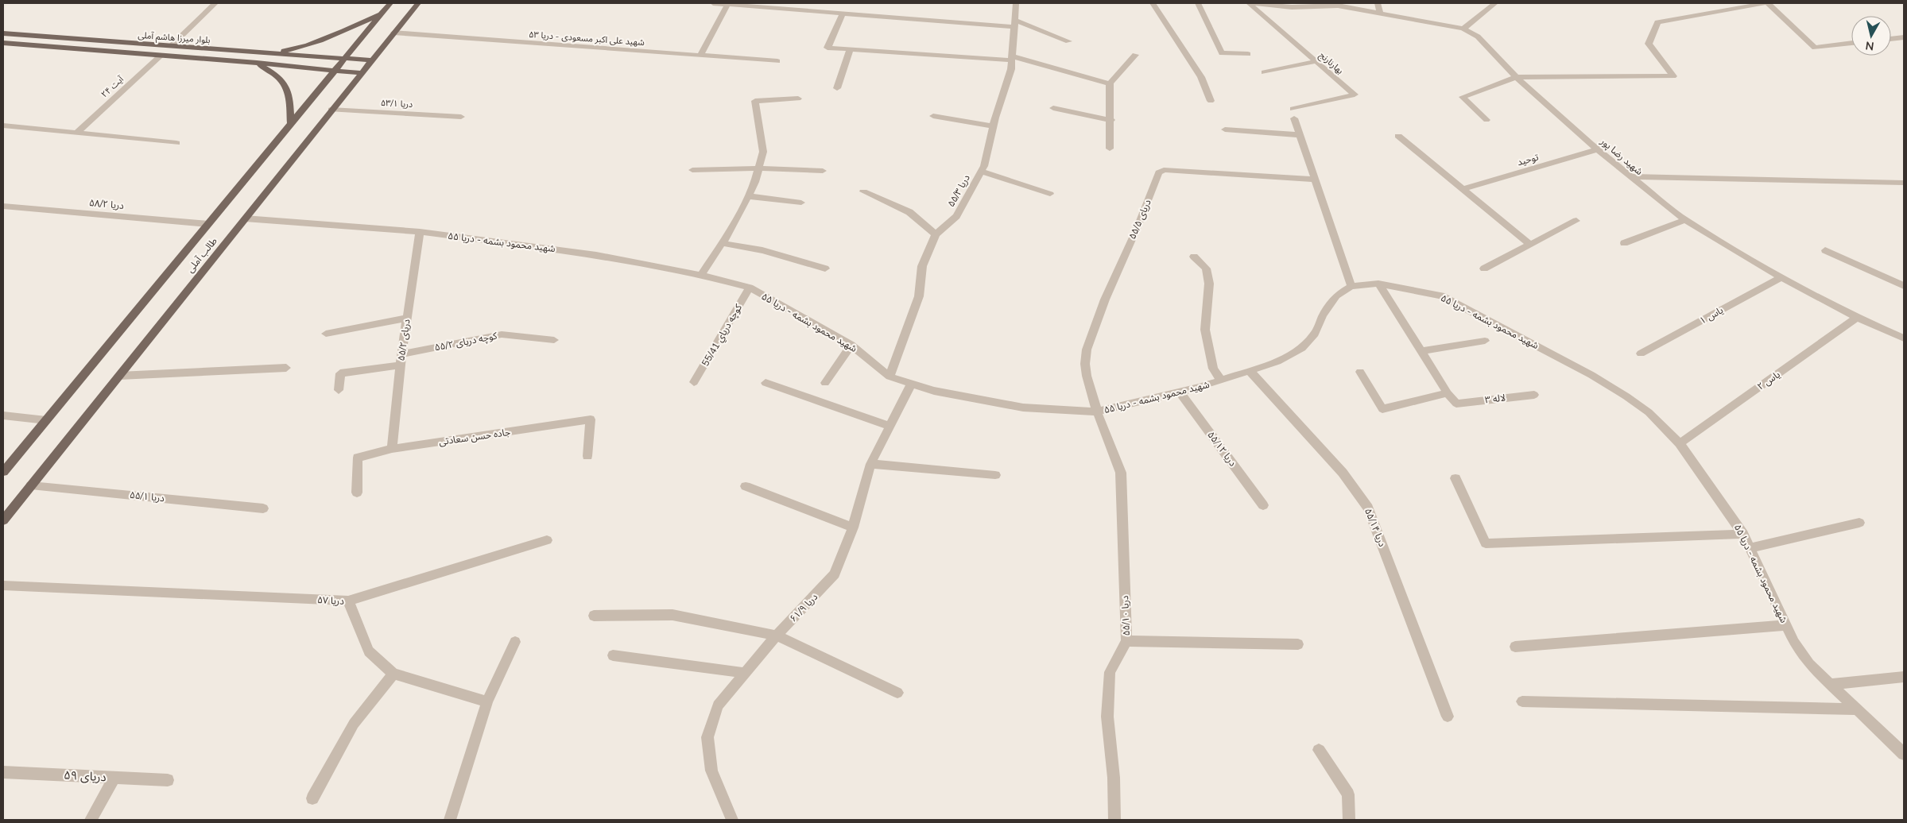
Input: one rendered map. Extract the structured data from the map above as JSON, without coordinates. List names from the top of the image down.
{
  "streets": {
    "main road": ["بلوار میرزا هاشم آملی", "طالب آملی"],
    "street": [
      "شهید علی اکبر مسعودی - دریا ۵۳",
      "بهارنارنج",
      "آیت ۲۴",
      "دریا ۵۳/۱",
      "شهید رضا پور",
      "توحید",
      "دریا ۵۵/۳",
      "دریا ۵۸/۲",
      "دریای ۵۵/۵",
      "شهید محمود بشمه - دریا ۵۵",
      "یاس ۱",
      "كوچه درياي 55/41",
      "دریای ۵۵/۲",
      "کوچه دریای ۵۵/۲",
      "یاس ۲",
      "لاله ۳",
      "جاده حسن سعادتی",
      "دریا ۵۵/۱۲",
      "دریا ۵۵/۱",
      "دریا ۵۵/۱۴",
      "دریا ۵۷",
      "دریا ۶۱/۹",
      "دریا ۵۵/۱۰",
      "دریای ۵۹"
    ]
  },
  "crossings": [
    ["بلوار میرزا هاشم آملی", "آیت ۲۴"],
    ["بلوار میرزا هاشم آملی", "طالب آملی"],
    ["شهید علی اکبر مسعودی - دریا ۵۳", "طالب آملی"],
    ["دریا ۵۳/۱", "طالب آملی"],
    ["شهید رضا پور", "توحید"],
    ["شهید رضا پور", "یاس ۱"],
    ["شهید رضا پور", "یاس ۲"],
    ["دریا ۵۵/۳", "شهید محمود بشمه - دریا ۵۵"],
    ["دریا ۵۸/۲", "طالب آملی"],
    ["دریای ۵۵/۵", "شهید محمود بشمه - دریا ۵۵"],
    ["دریای ۵۵/۵", "دریا ۵۵/۱۰"],
    ["شهید محمود بشمه - دریا ۵۵", "طالب آملی"],
    ["شهید محمود بشمه - دریا ۵۵", "كوچه درياي 55/41"],
    ["شهید محمود بشمه - دریا ۵۵", "دریای ۵۵/۲"],
    ["شهید محمود بشمه - دریا ۵۵", "یاس ۲"],
    ["شهید محمود بشمه - دریا ۵۵", "دریا ۵۵/۱۲"],
    ["شهید محمود بشمه - دریا ۵۵", "دریا ۵۵/۱۴"],
    ["شهید محمود بشمه - دریا ۵۵", "دریا ۶۱/۹"],
    ["شهید محمود بشمه - دریا ۵۵", "دریا ۵۵/۱۰"],
    ["طالب آملی", "دریا ۵۵/۱"],
    ["دریای ۵۵/۲", "کوچه دریای ۵۵/۲"],
    ["دریای ۵۵/۲", "جاده حسن سعادتی"]
  ],
  "north": "bottom"
}
